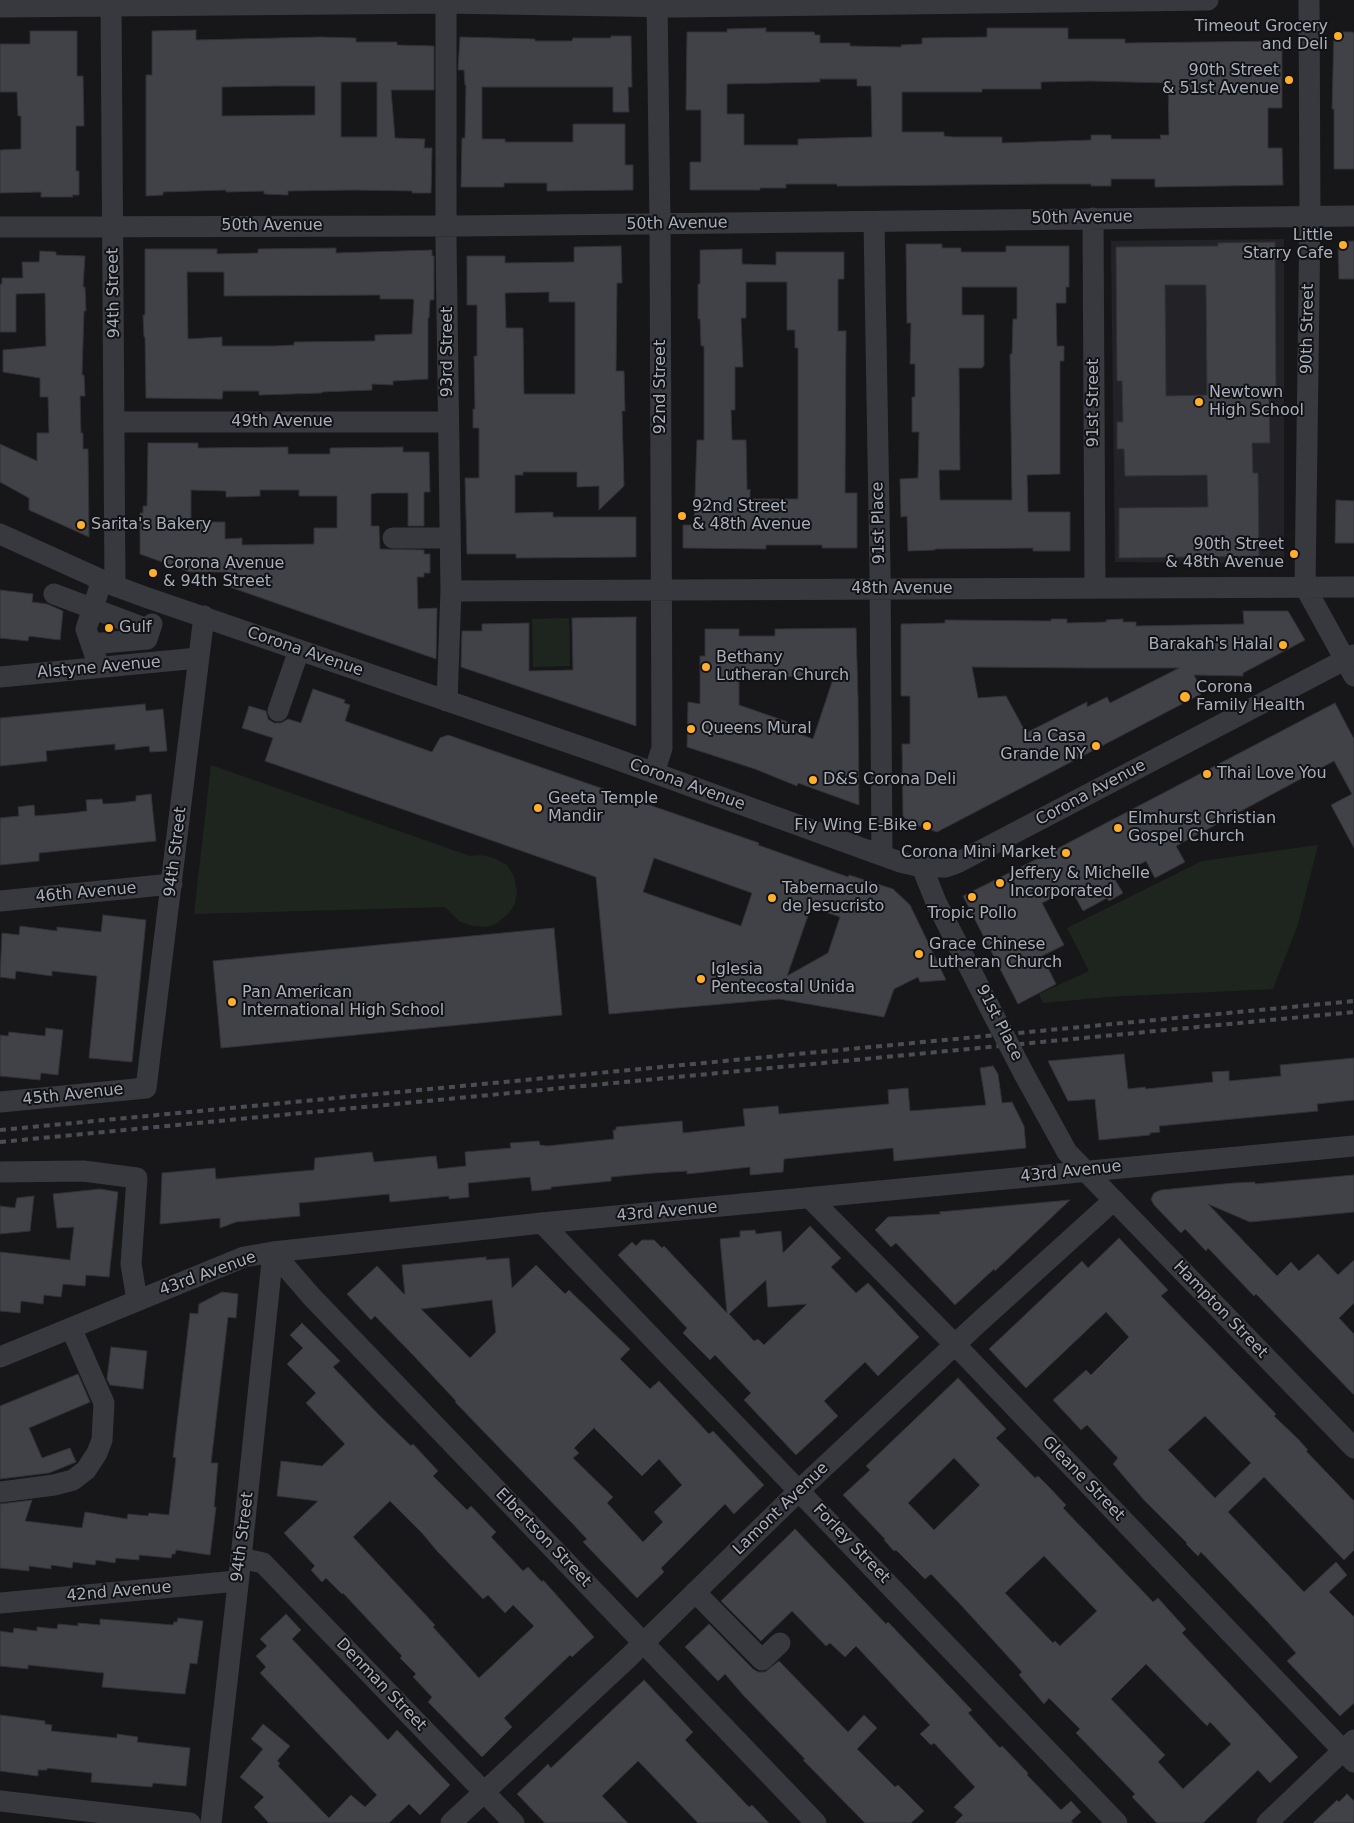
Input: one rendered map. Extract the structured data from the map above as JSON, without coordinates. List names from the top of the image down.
{
  "streets": {
    "street": [
      "50th Avenue",
      "94th Street",
      "90th Street",
      "93rd Street",
      "92nd Street",
      "91st Street",
      "49th Avenue",
      "91st Place",
      "48th Avenue",
      "Corona Avenue",
      "Alstyne Avenue",
      "46th Avenue",
      "45th Avenue",
      "43rd Avenue",
      "Hampton Street",
      "Gleane Street",
      "Lamont Avenue",
      "Elbertson Street",
      "Forley Street",
      "42nd Avenue",
      "Denman Street"
    ]
  },
  "crossings": [
    ["50th Avenue", "94th Street"],
    ["50th Avenue", "90th Street"],
    ["50th Avenue", "93rd Street"],
    ["50th Avenue", "92nd Street"],
    ["50th Avenue", "91st Street"],
    ["50th Avenue", "91st Place"],
    ["94th Street", "49th Avenue"],
    ["94th Street", "Corona Avenue"],
    ["94th Street", "Alstyne Avenue"],
    ["94th Street", "46th Avenue"],
    ["94th Street", "45th Avenue"],
    ["94th Street", "43rd Avenue"],
    ["94th Street", "Elbertson Street"],
    ["94th Street", "42nd Avenue"],
    ["94th Street", "Denman Street"],
    ["90th Street", "48th Avenue"],
    ["90th Street", "Corona Avenue"],
    ["93rd Street", "49th Avenue"],
    ["93rd Street", "48th Avenue"],
    ["93rd Street", "Corona Avenue"],
    ["92nd Street", "48th Avenue"],
    ["92nd Street", "Corona Avenue"],
    ["91st Street", "48th Avenue"],
    ["91st Place", "48th Avenue"],
    ["91st Place", "Corona Avenue"],
    ["91st Place", "43rd Avenue"],
    ["91st Place", "Hampton Street"],
    ["43rd Avenue", "Hampton Street"],
    ["43rd Avenue", "Gleane Street"],
    ["43rd Avenue", "Elbertson Street"],
    ["43rd Avenue", "Forley Street"],
    ["Hampton Street", "Lamont Avenue"],
    ["Gleane Street", "Lamont Avenue"],
    ["Lamont Avenue", "Elbertson Street"],
    ["Lamont Avenue", "Forley Street"],
    ["Lamont Avenue", "Denman Street"]
  ],
  "places": [
    "Timeout Grocery and Deli",
    "90th Street & 51st Avenue",
    "Little Starry Cafe",
    "Newtown High School",
    "92nd Street & 48th Avenue",
    "Sarita's Bakery",
    "90th Street & 48th Avenue",
    "Corona Avenue & 94th Street",
    "Gulf",
    "Barakah's Halal",
    "Bethany Lutheran Church",
    "Corona Family Health",
    "Queens Mural",
    "La Casa Grande NY",
    "Thai Love You",
    "D&S Corona Deli",
    "Geeta Temple Mandir",
    "Fly Wing E-Bike",
    "Elmhurst Christian Gospel Church",
    "Corona Mini Market",
    "Jeffery & Michelle Incorporated",
    "Tropic Pollo",
    "Tabernaculo de Jesucristo",
    "Grace Chinese Lutheran Church",
    "Iglesia Pentecostal Unida",
    "Pan American International High School"
  ]
}
